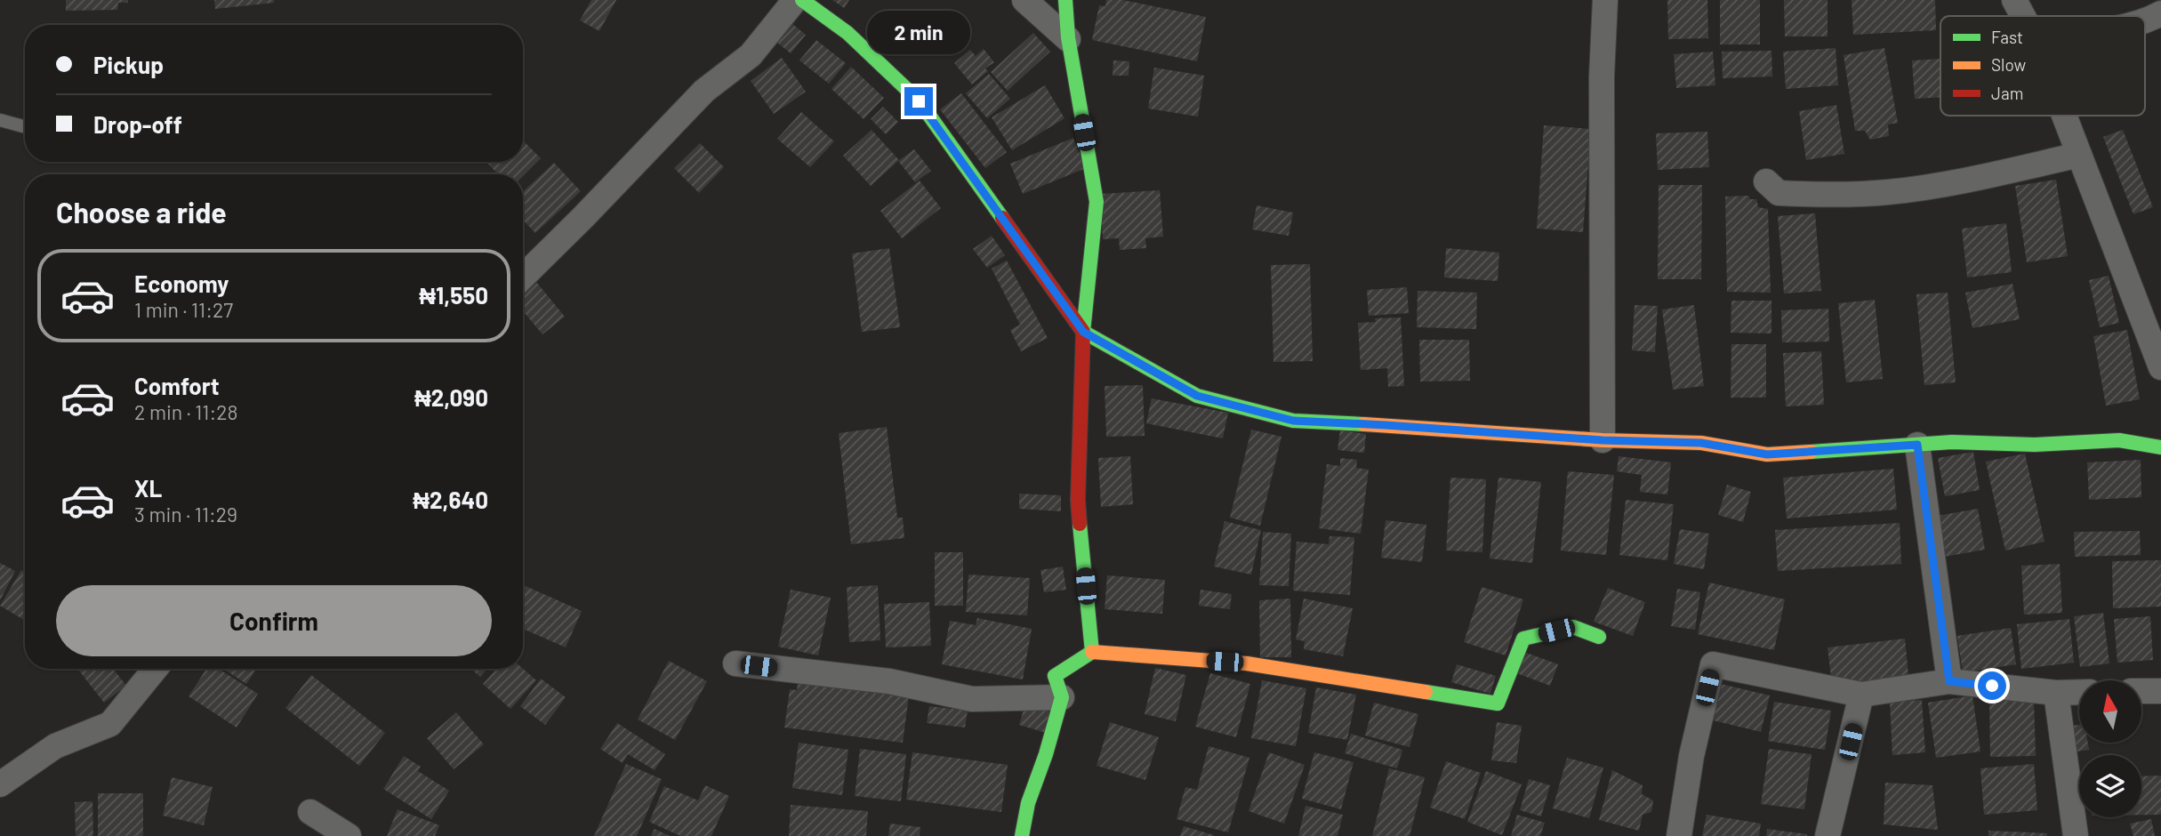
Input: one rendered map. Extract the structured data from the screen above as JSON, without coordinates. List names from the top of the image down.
{
  "legend": ["Fast", "Slow", "Jam"],
  "north": "top",
  "page": {
    "bubble": "2 min",
    "banner": ["Pickup", "Drop-off"],
    "heading": "Choose a ride",
    "list": [
      {
        "name": "Economy",
        "note": "1 min · 11:27",
        "value": "₦1,550"
      },
      {
        "name": "Comfort",
        "note": "2 min · 11:28",
        "value": "₦2,090"
      },
      {
        "name": "XL",
        "note": "3 min · 11:29",
        "value": "₦2,640"
      }
    ],
    "buttons": "Confirm"
  }
}
